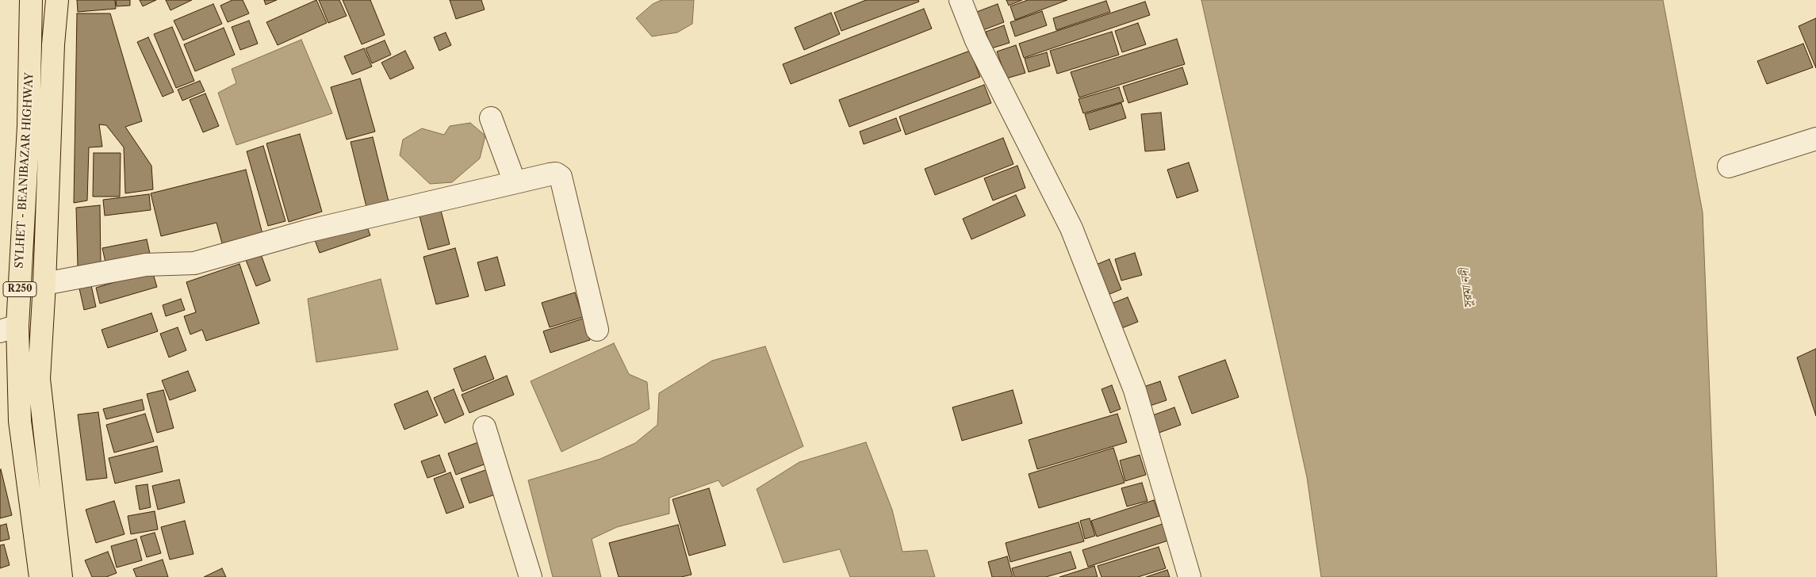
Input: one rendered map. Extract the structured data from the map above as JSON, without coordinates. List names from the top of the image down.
{
  "streets": {
    "main road": ["SYLHET - BEANIBAZAR HIGHWAY", "R250"]
  },
  "water": ["সুরমা নদী"]
}
